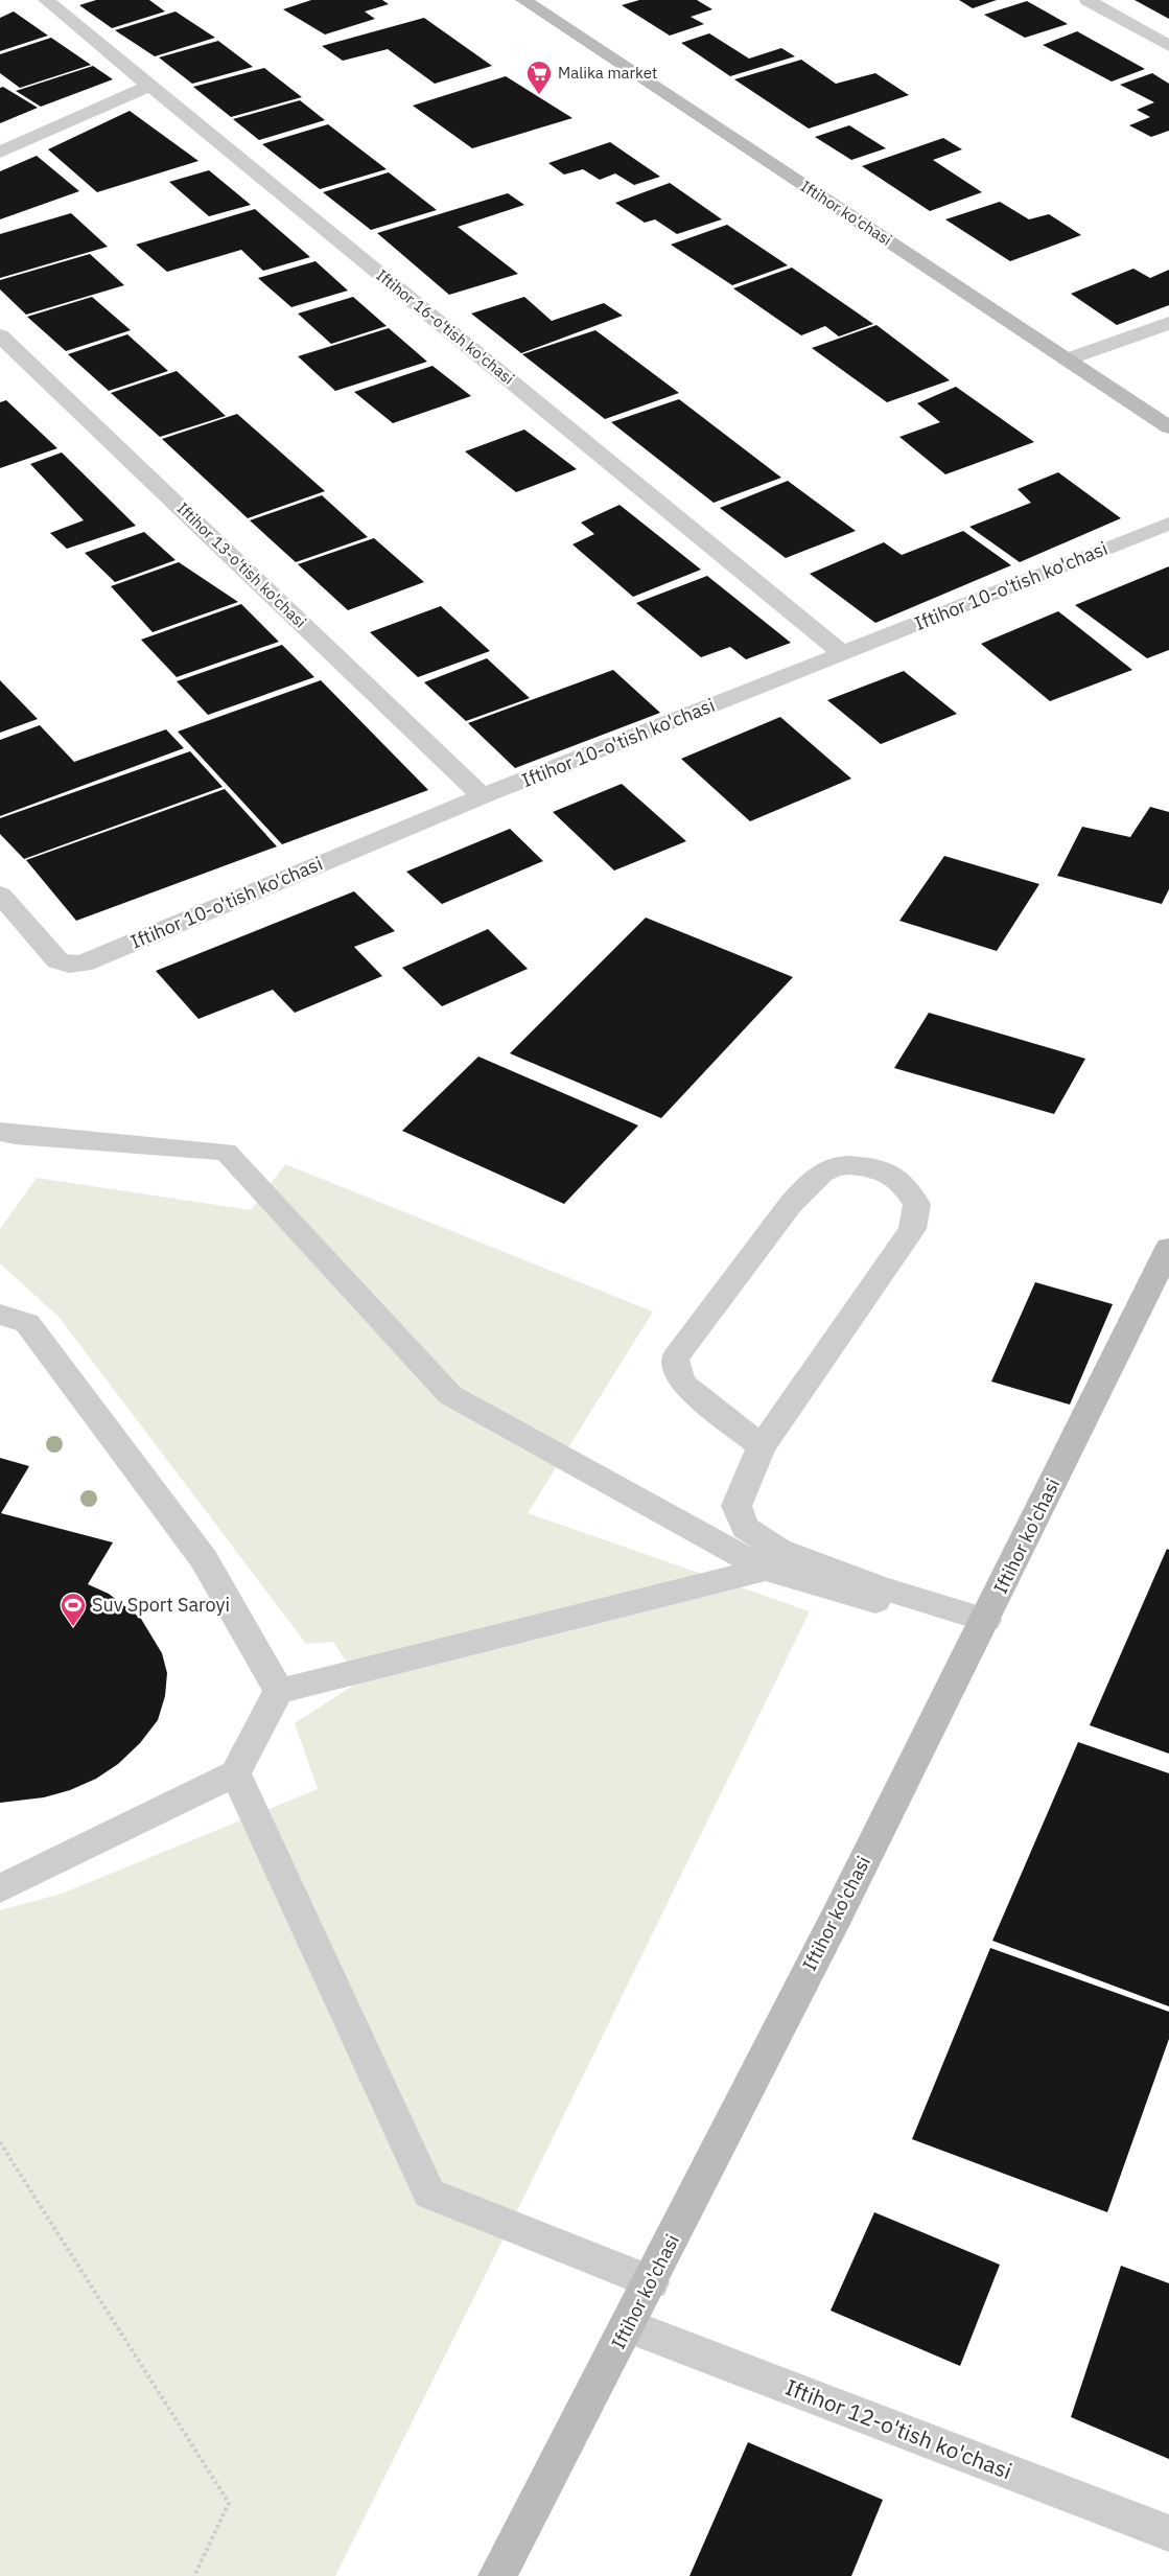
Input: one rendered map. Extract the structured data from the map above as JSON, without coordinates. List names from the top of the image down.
{
  "streets": {
    "main road": ["Iftihor ko'chasi"],
    "street": [
      "Iftihor 16-o'tish ko'chasi",
      "Iftihor 13-o'tish ko'chasi",
      "Iftihor 10-o'tish ko'chasi",
      "Iftihor 12-o'tish ko'chasi"
    ]
  },
  "crossings": [
    ["Iftihor ko'chasi", "Iftihor 12-o'tish ko'chasi"],
    ["Iftihor 16-o'tish ko'chasi", "Iftihor 10-o'tish ko'chasi"],
    ["Iftihor 13-o'tish ko'chasi", "Iftihor 10-o'tish ko'chasi"]
  ],
  "places": {
    "supermarket": ["Malika market"],
    "sports": ["Suv Sport Saroyi"]
  }
}
